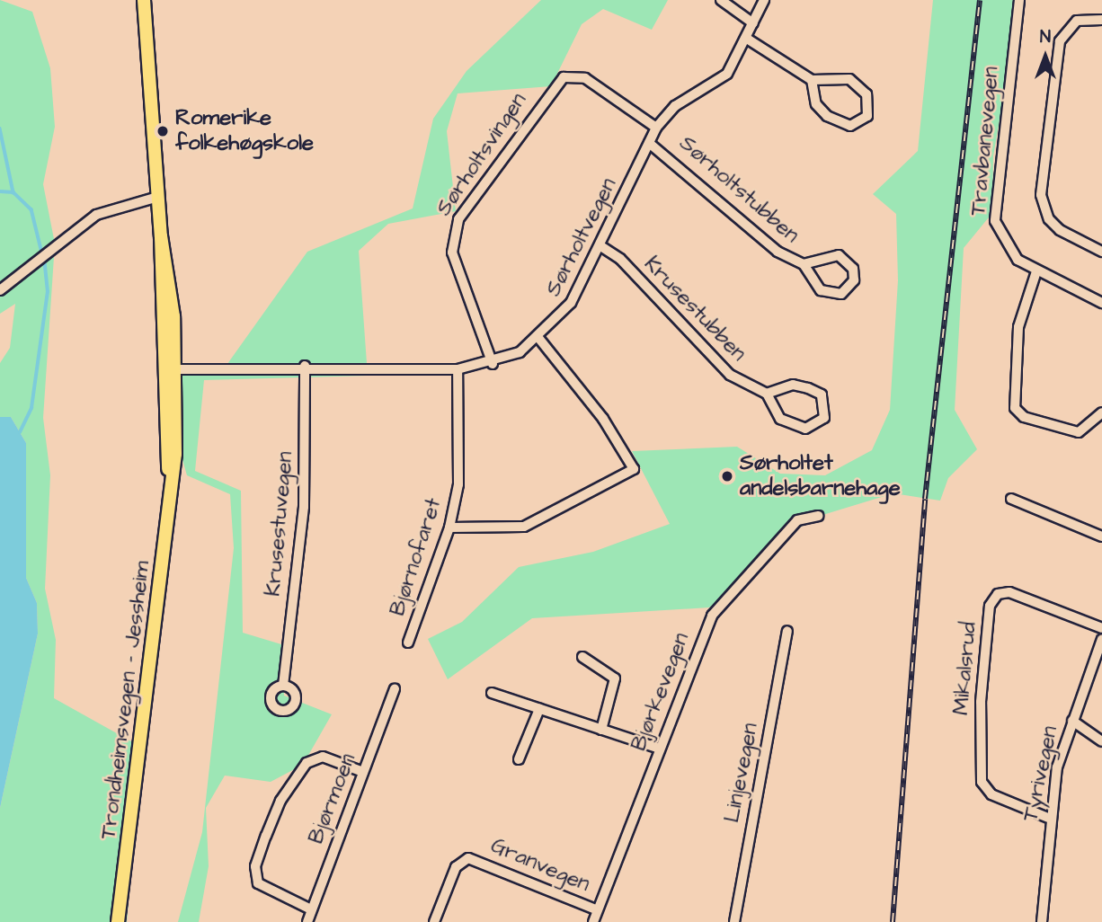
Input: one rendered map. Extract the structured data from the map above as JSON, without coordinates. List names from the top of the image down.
{
  "streets": {
    "main road": ["Trondheimsvegen - Jessheim"],
    "street": [
      "Travbanevegen",
      "Sørholtsvingen",
      "Sørholtstubben",
      "Sørholtvegen",
      "Krusestubben",
      "Krusestuvegen",
      "Bjørnofaret",
      "Mikalsrud",
      "Bjørkevegen",
      "Linjevegen",
      "Tyrivegen",
      "Bjørmoen",
      "Granvegen"
    ]
  },
  "crossings": [
    ["Sørholtsvingen", "Sørholtvegen"],
    ["Sørholtstubben", "Sørholtvegen"],
    ["Sørholtvegen", "Krusestubben"],
    ["Sørholtvegen", "Krusestuvegen"],
    ["Sørholtvegen", "Bjørnofaret"],
    ["Sørholtvegen", "Trondheimsvegen - Jessheim"],
    ["Mikalsrud", "Tyrivegen"],
    ["Bjørkevegen", "Granvegen"]
  ],
  "places": ["Romerike folkehøgskole", "Sørholtet andelsbarnehage"],
  "north": "top"
}
